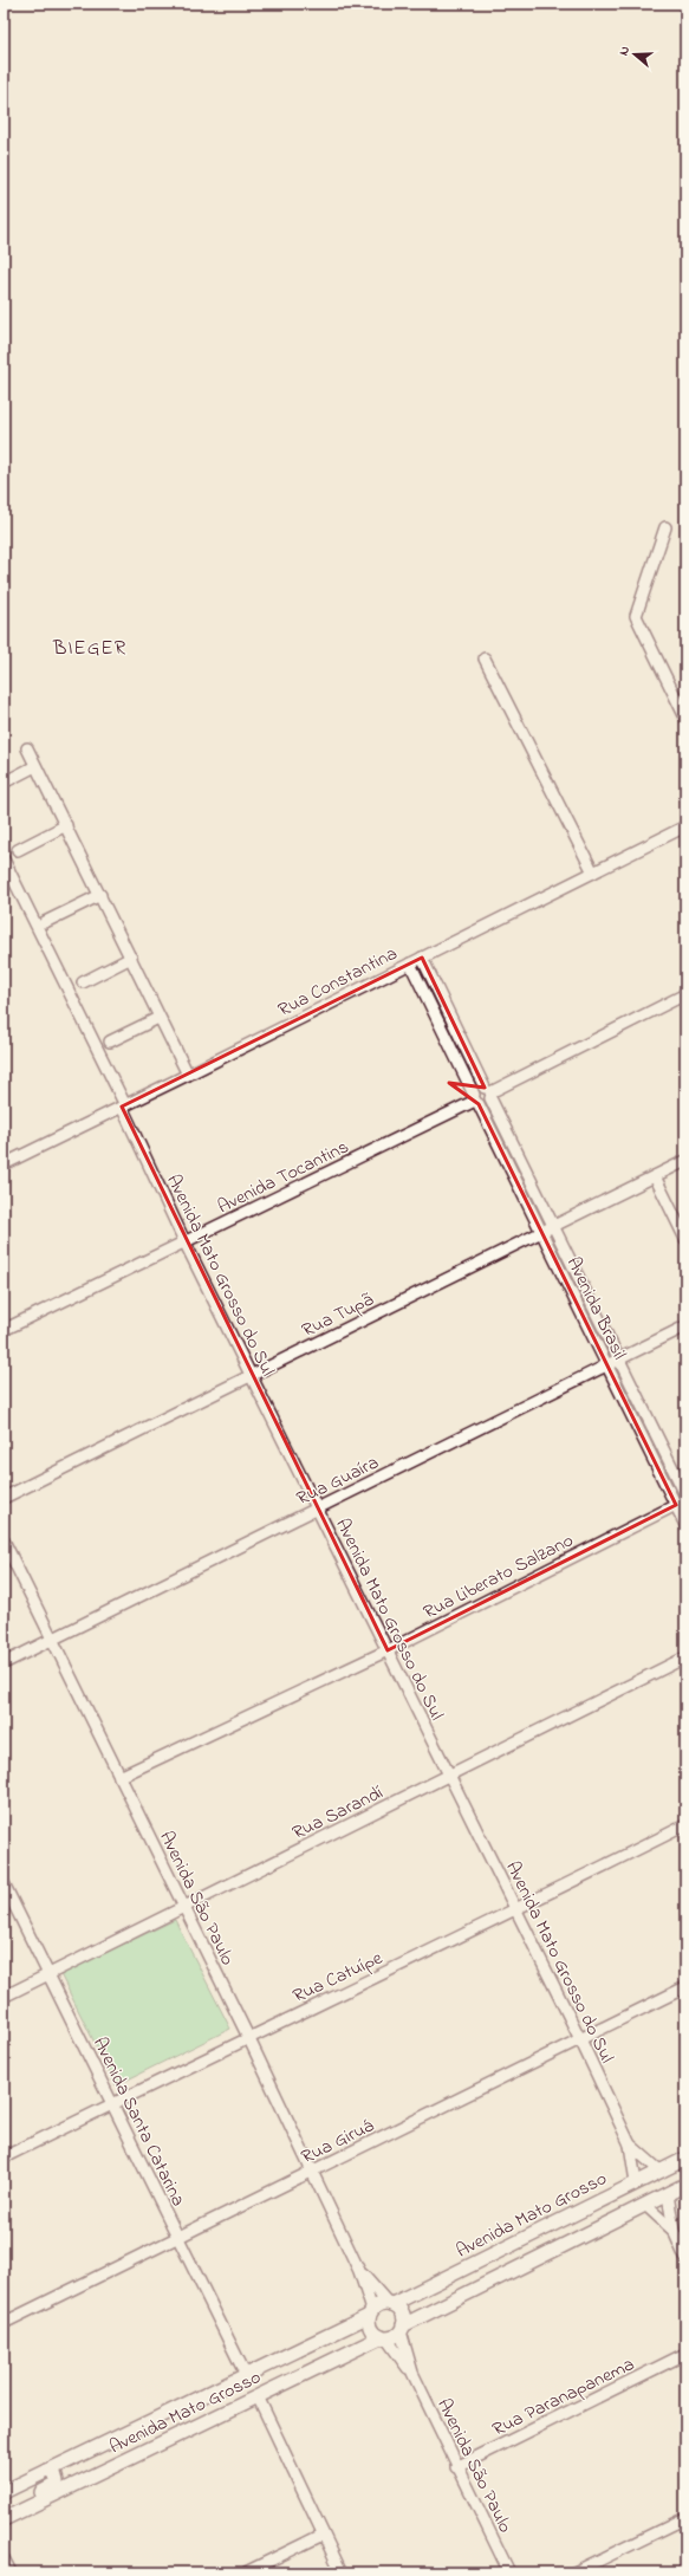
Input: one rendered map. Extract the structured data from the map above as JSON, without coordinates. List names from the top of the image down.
{
  "streets": {
    "main road": ["Avenida Mato Grosso"],
    "street": [
      "Rua Constantina",
      "Avenida Tocantins",
      "Avenida Mato Grosso do Sul",
      "Avenida Brasil",
      "Rua Tupã",
      "Rua Guaíra",
      "Rua Liberato Salzano",
      "Rua Sarandí",
      "Avenida São Paulo",
      "Rua Catuípe",
      "Avenida Santa Catarina",
      "Rua Giruá",
      "Rua Paranapanema"
    ]
  },
  "crossings": [
    ["Rua Constantina", "Avenida Mato Grosso do Sul"],
    ["Rua Constantina", "Avenida Brasil"],
    ["Avenida Tocantins", "Avenida Mato Grosso do Sul"],
    ["Avenida Tocantins", "Avenida Brasil"],
    ["Avenida Mato Grosso do Sul", "Rua Tupã"],
    ["Avenida Mato Grosso do Sul", "Rua Guaíra"],
    ["Avenida Mato Grosso do Sul", "Rua Liberato Salzano"],
    ["Avenida Mato Grosso do Sul", "Rua Sarandí"],
    ["Avenida Mato Grosso do Sul", "Rua Catuípe"],
    ["Avenida Mato Grosso do Sul", "Rua Giruá"],
    ["Avenida Brasil", "Rua Tupã"],
    ["Avenida Brasil", "Rua Guaíra"],
    ["Avenida Brasil", "Rua Liberato Salzano"],
    ["Rua Guaíra", "Avenida São Paulo"],
    ["Rua Liberato Salzano", "Avenida São Paulo"],
    ["Rua Sarandí", "Avenida São Paulo"],
    ["Rua Sarandí", "Avenida Santa Catarina"],
    ["Avenida São Paulo", "Rua Catuípe"],
    ["Avenida São Paulo", "Rua Giruá"],
    ["Avenida São Paulo", "Avenida Mato Grosso"],
    ["Avenida São Paulo", "Rua Paranapanema"],
    ["Rua Catuípe", "Avenida Santa Catarina"],
    ["Avenida Santa Catarina", "Rua Giruá"],
    ["Avenida Santa Catarina", "Avenida Mato Grosso"]
  ],
  "districts": ["BIEGER"],
  "north": "left"
}
